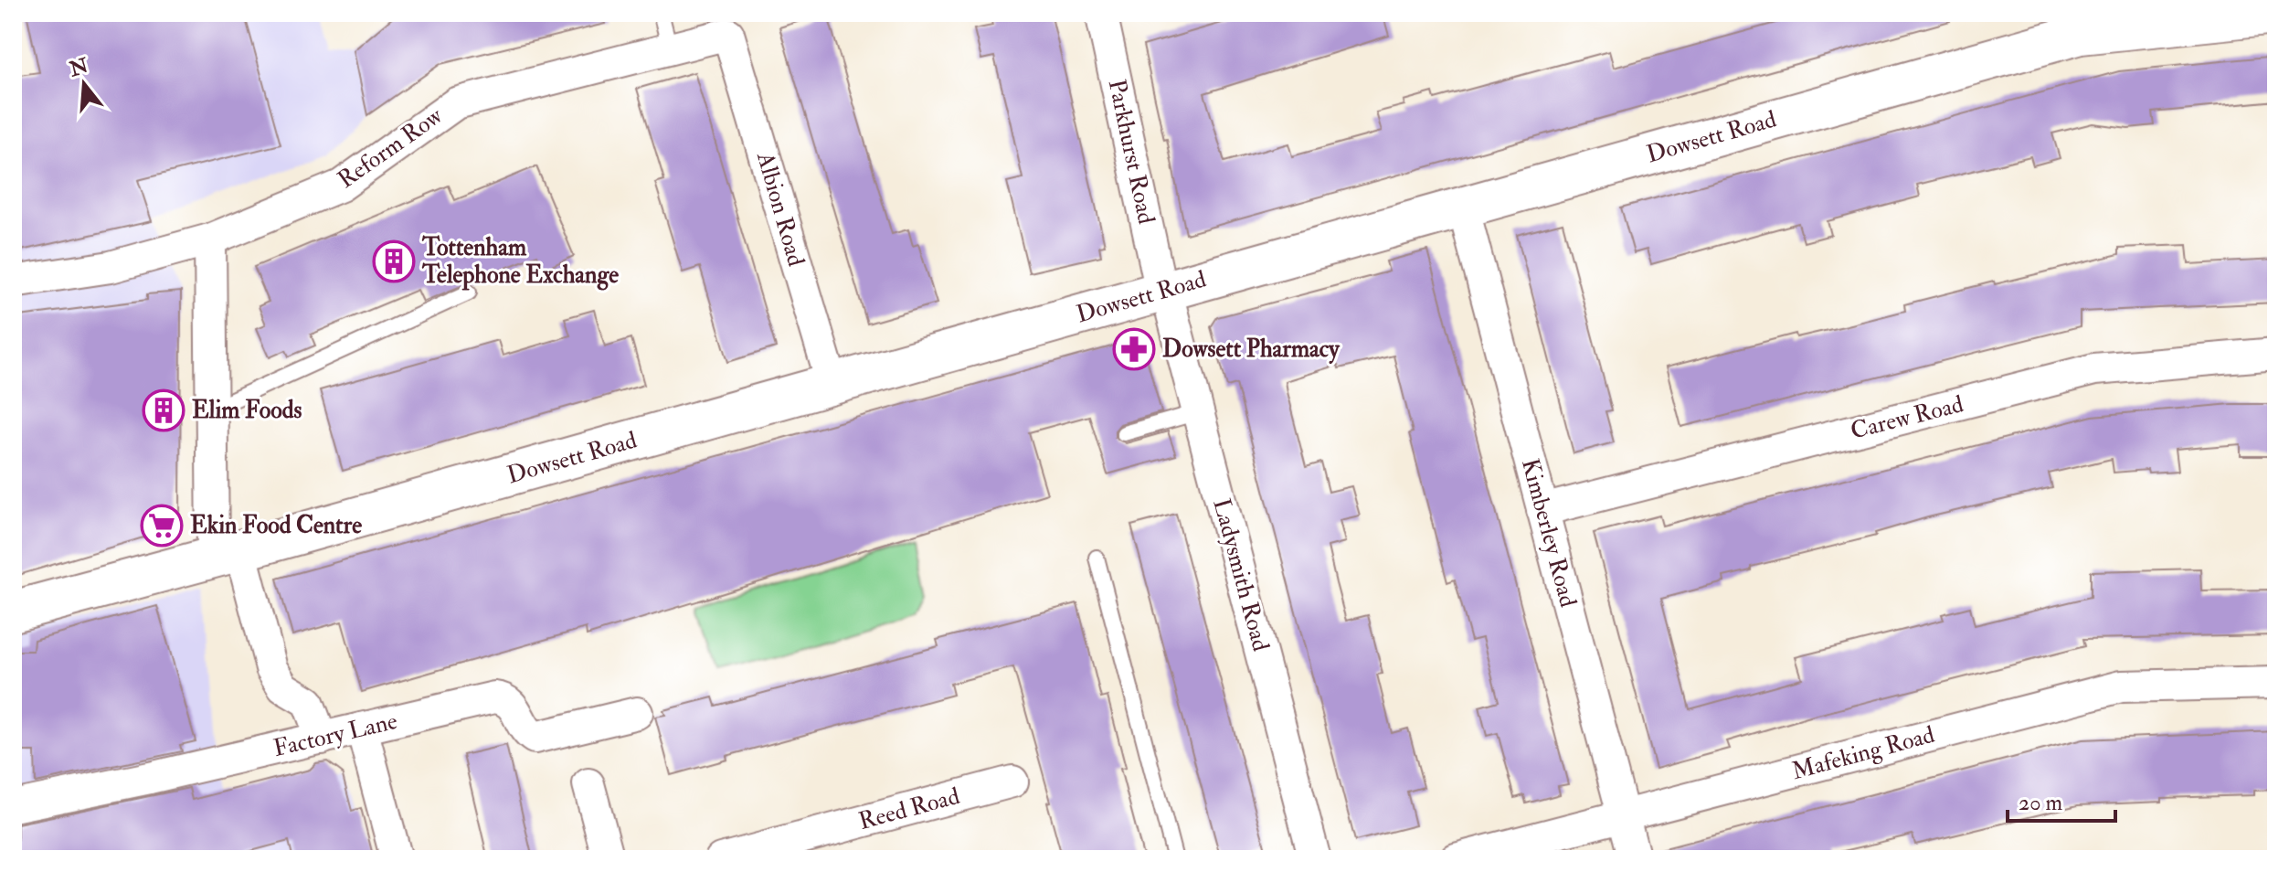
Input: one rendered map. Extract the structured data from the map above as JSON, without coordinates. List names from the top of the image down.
{
  "streets": {
    "street": [
      "Dowsett Road",
      "Reform Row",
      "Parkhurst Road",
      "Albion Road",
      "Carew Road",
      "Kimberley Road",
      "Ladysmith Road",
      "Factory Lane",
      "Mafeking Road",
      "Reed Road"
    ]
  },
  "crossings": [
    ["Dowsett Road", "Parkhurst Road"],
    ["Dowsett Road", "Albion Road"],
    ["Dowsett Road", "Kimberley Road"],
    ["Dowsett Road", "Ladysmith Road"],
    ["Reform Row", "Albion Road"],
    ["Parkhurst Road", "Ladysmith Road"],
    ["Carew Road", "Kimberley Road"],
    ["Kimberley Road", "Mafeking Road"]
  ],
  "places": {
    "building": ["Tottenham Telephone Exchange", "Elim Foods"],
    "pharmacy": ["Dowsett Pharmacy"],
    "supermarket": ["Ekin Food Centre"]
  },
  "scale_bar": "20 m",
  "north": "top"
}
